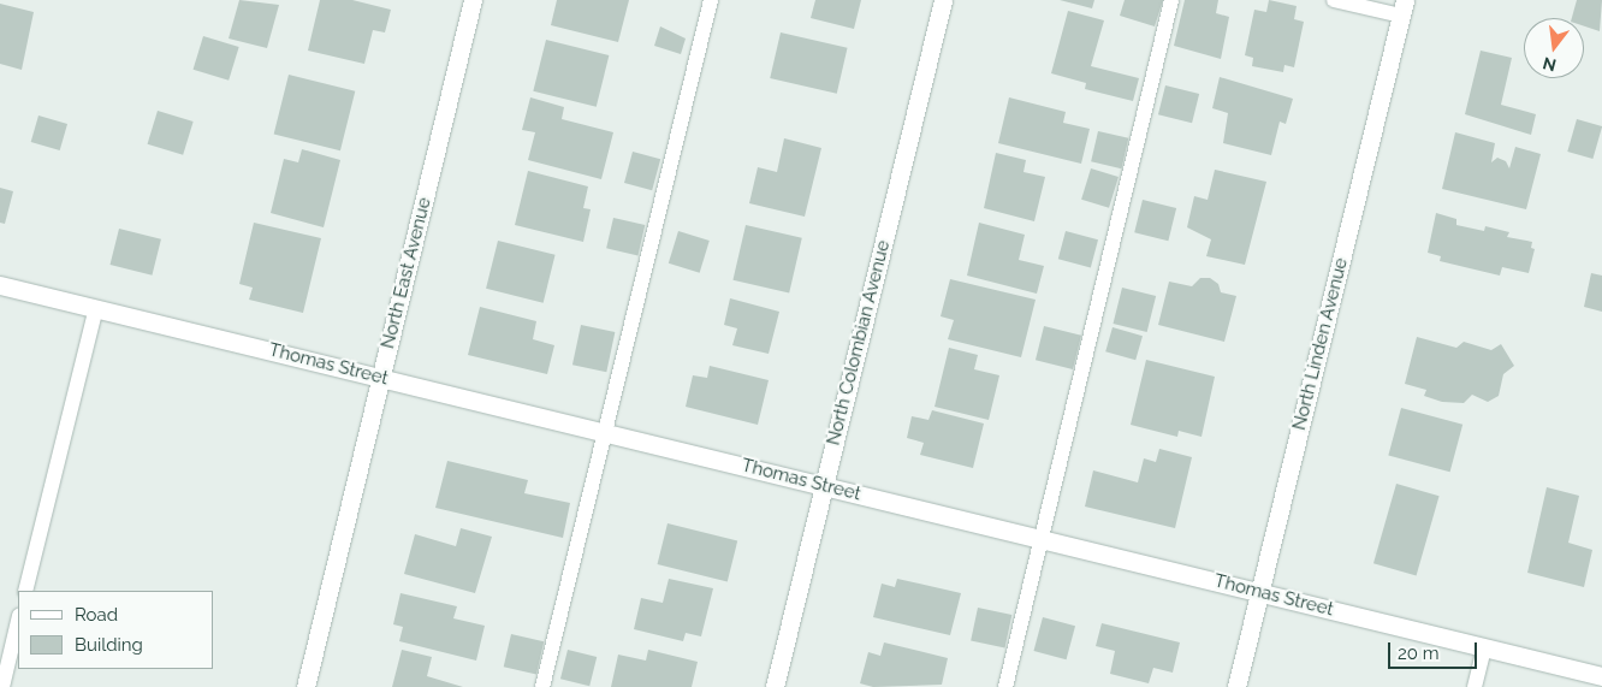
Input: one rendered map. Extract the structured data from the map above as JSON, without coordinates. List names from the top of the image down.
{
  "streets": {
    "street": [
      "North East Avenue",
      "North Colombian Avenue",
      "North Linden Avenue",
      "Thomas Street"
    ]
  },
  "crossings": [
    ["North East Avenue", "Thomas Street"],
    ["North Colombian Avenue", "Thomas Street"],
    ["North Linden Avenue", "Thomas Street"]
  ],
  "legend": ["Road", "Building"],
  "scale_bar": "20 m",
  "north": "bottom"
}
